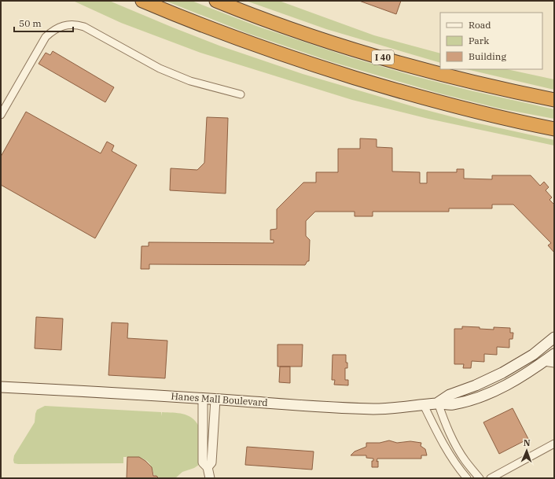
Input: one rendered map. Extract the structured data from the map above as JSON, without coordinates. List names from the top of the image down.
{
  "streets": {
    "highway": ["I 40"],
    "main road": ["Hanes Mall Boulevard"]
  },
  "legend": ["Road", "Park", "Building"],
  "scale_bar": "50 m",
  "north": "top"
}
